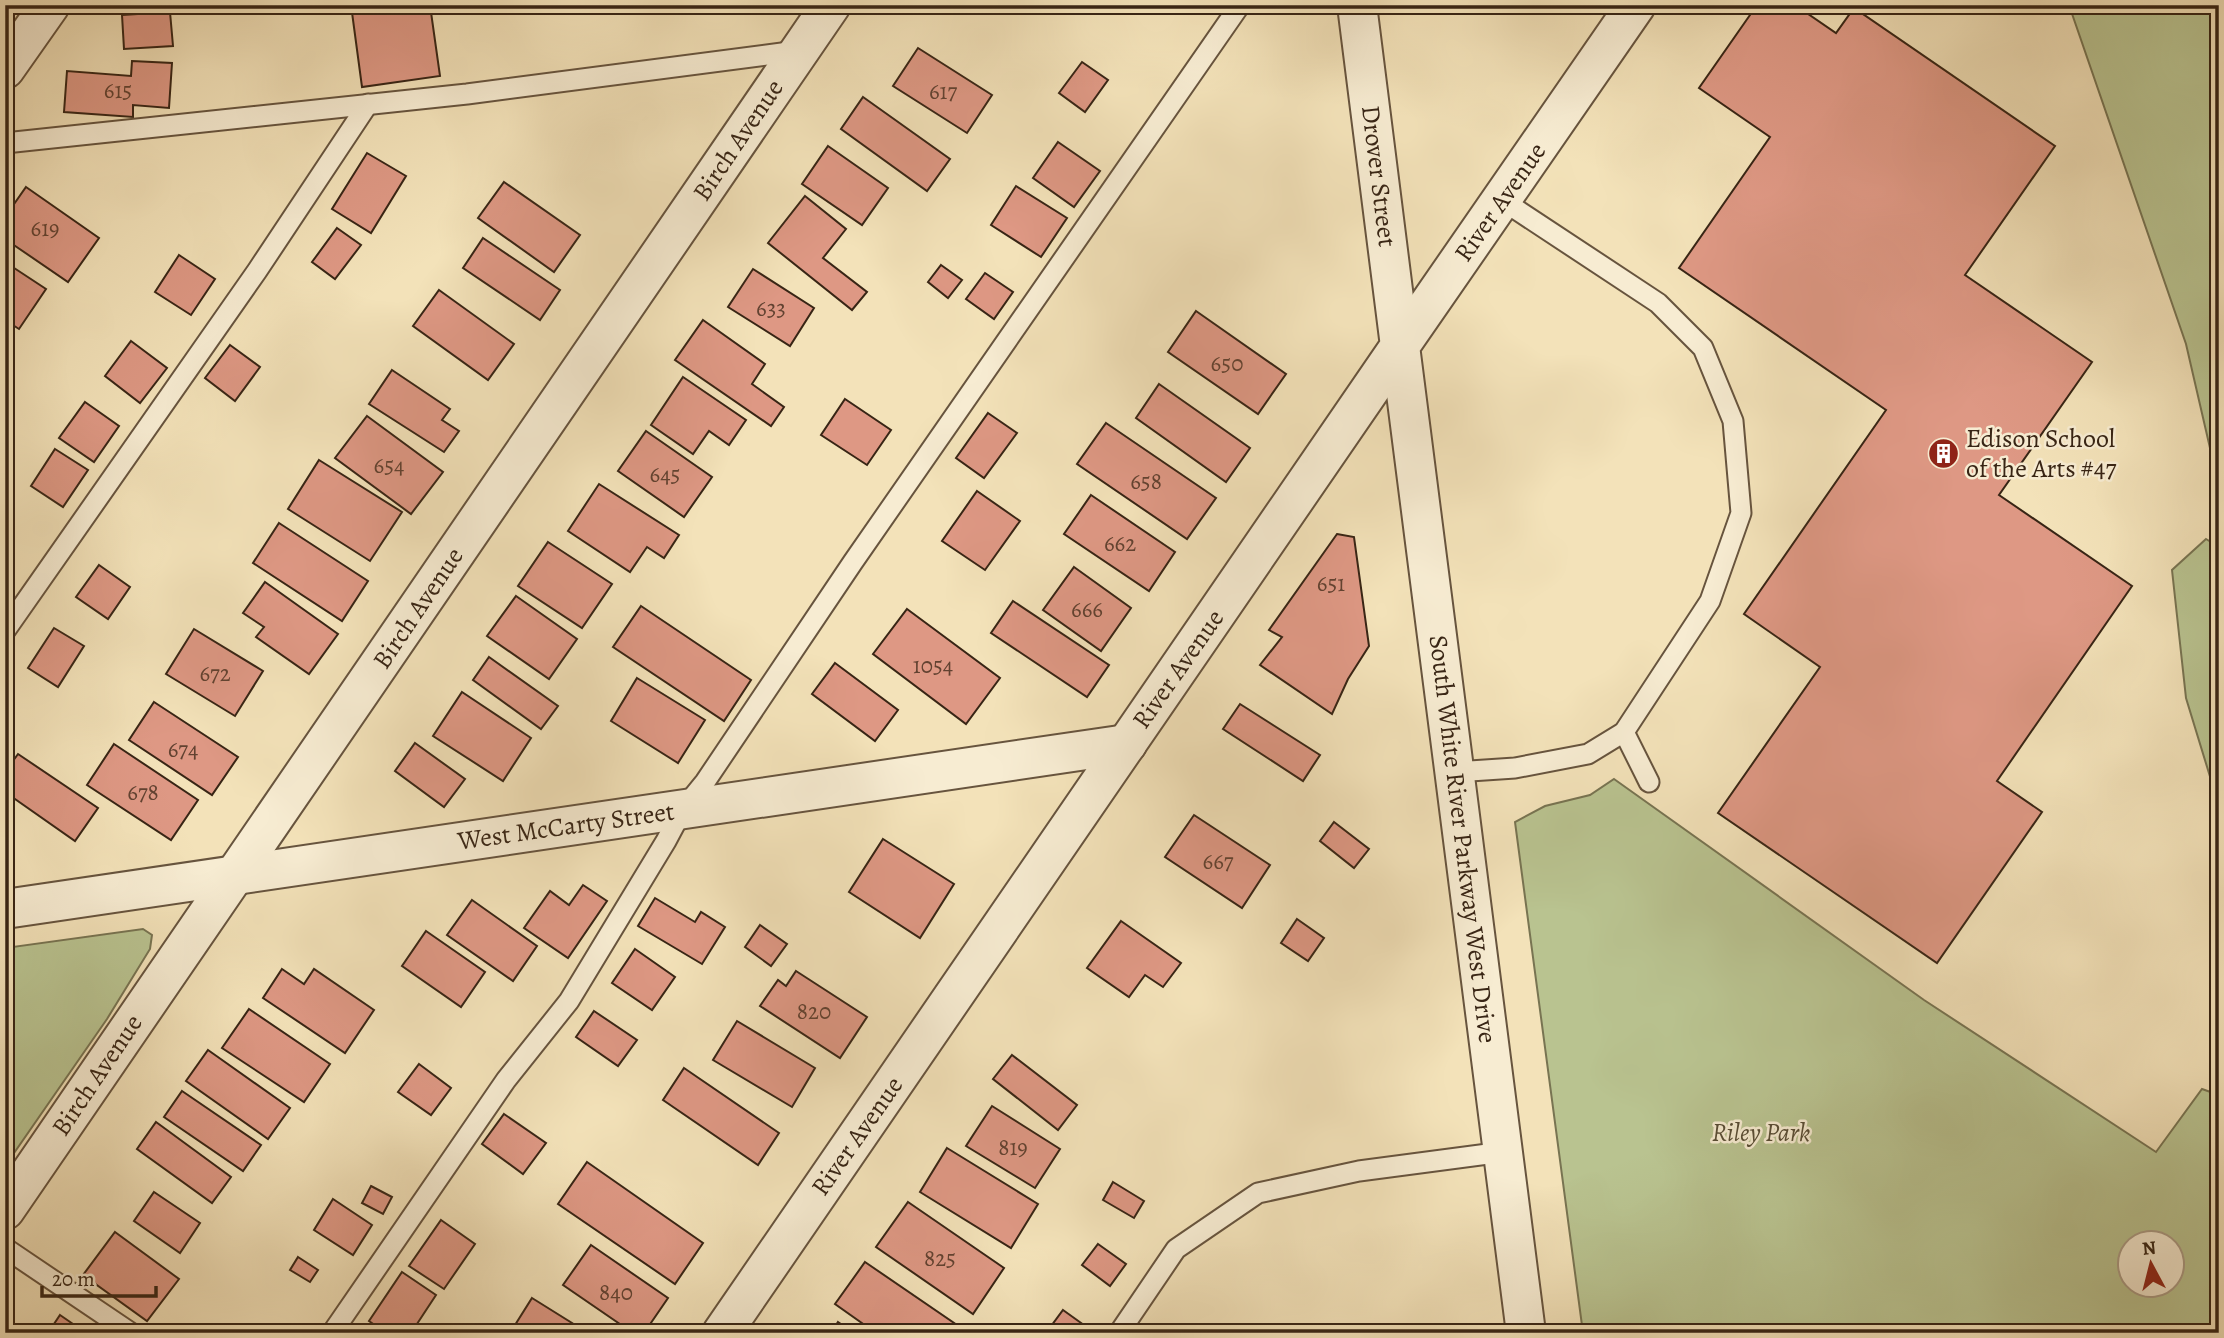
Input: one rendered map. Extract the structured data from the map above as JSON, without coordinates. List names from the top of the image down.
{
  "streets": {
    "street": [
      "Birch Avenue",
      "Drover Street",
      "River Avenue",
      "West McCarty Street",
      "South White River Parkway West Drive"
    ]
  },
  "crossings": [
    ["Birch Avenue", "West McCarty Street"],
    ["Drover Street", "River Avenue"],
    ["Drover Street", "South White River Parkway West Drive"],
    ["River Avenue", "West McCarty Street"],
    ["River Avenue", "South White River Parkway West Drive"]
  ],
  "parks": ["Riley Park"],
  "places": {
    "building": ["Edison School of the Arts #47"]
  },
  "house_numbers": [
    "615",
    "617",
    "619",
    "633",
    "650",
    "654",
    "645",
    "658",
    "662",
    "651",
    "666",
    "1054",
    "672",
    "674",
    "678",
    "667",
    "820",
    "819",
    "825",
    "840"
  ],
  "scale_bar": "20 m",
  "north": "top"
}
